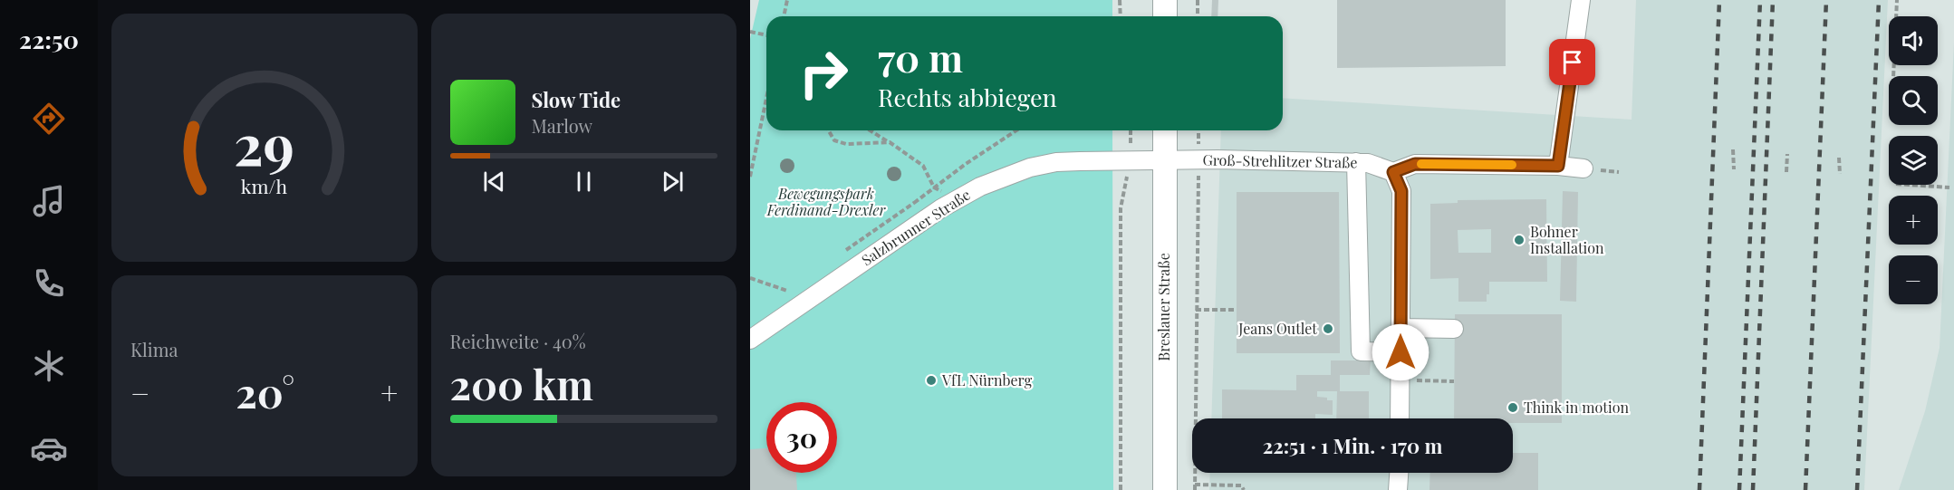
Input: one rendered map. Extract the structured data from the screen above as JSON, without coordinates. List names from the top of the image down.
{
  "streets": {
    "main road": ["Breslauer Straße"],
    "street": ["Groß-Strehlitzer Straße", "Salzbrunner Straße"]
  },
  "crossings": [
    ["Groß-Strehlitzer Straße", "Salzbrunner Straße"],
    ["Groß-Strehlitzer Straße", "Breslauer Straße"],
    ["Salzbrunner Straße", "Breslauer Straße"]
  ],
  "parks": ["Bewegungspark Ferdinand-Drexler"],
  "places": [
    "Bohner Installation",
    "Jeans Outlet",
    "VfL Nürnberg",
    "Think in motion"
  ],
  "page": {
    "tabs": "22:50",
    "map_buttons": ["+", "−"],
    "turn": ["70 m", "Rechts abbiegen"],
    "song": ["Slow Tide", "Marlow"],
    "tile": [
      "Klima",
      ["Reichweite · 40%", "200 km"]
    ],
    "heat": ["−", "20°", "+"],
    "limit": "30",
    "trip": "22:51 · 1 Min. · 170 m",
    "gauge": ["29", "km/h"]
  }
}
